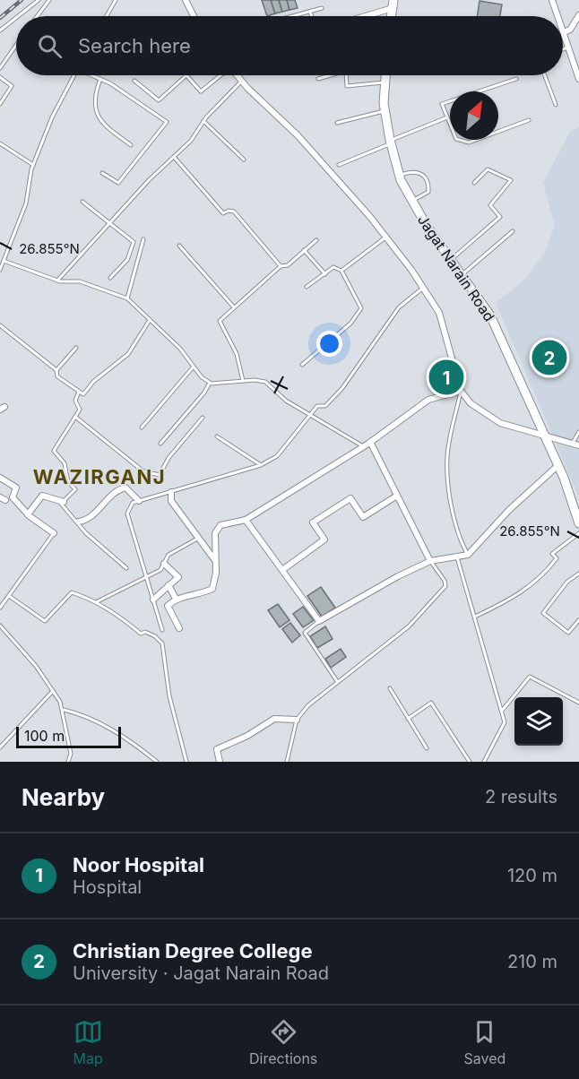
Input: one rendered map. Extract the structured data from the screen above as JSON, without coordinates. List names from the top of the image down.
{
  "streets": {
    "street": ["Jagat Narain Road"]
  },
  "districts": ["WAZIRGANJ"],
  "scale_bar": "100 m",
  "north": "top right",
  "page": {
    "search": "Search here",
    "pins": ["2", "1"],
    "scale": "100 m",
    "heading": ["Nearby", "2 results"],
    "list": [
      {
        "mark": "1",
        "name": "Noor Hospital",
        "note": "Hospital",
        "value": "120 m"
      },
      {
        "mark": "2",
        "name": "Christian Degree College",
        "note": "University · Jagat Narain Road",
        "value": "210 m"
      }
    ],
    "nav": ["Map", "Directions", "Saved"]
  },
  "coordinates": ["26.855°N"]
}
